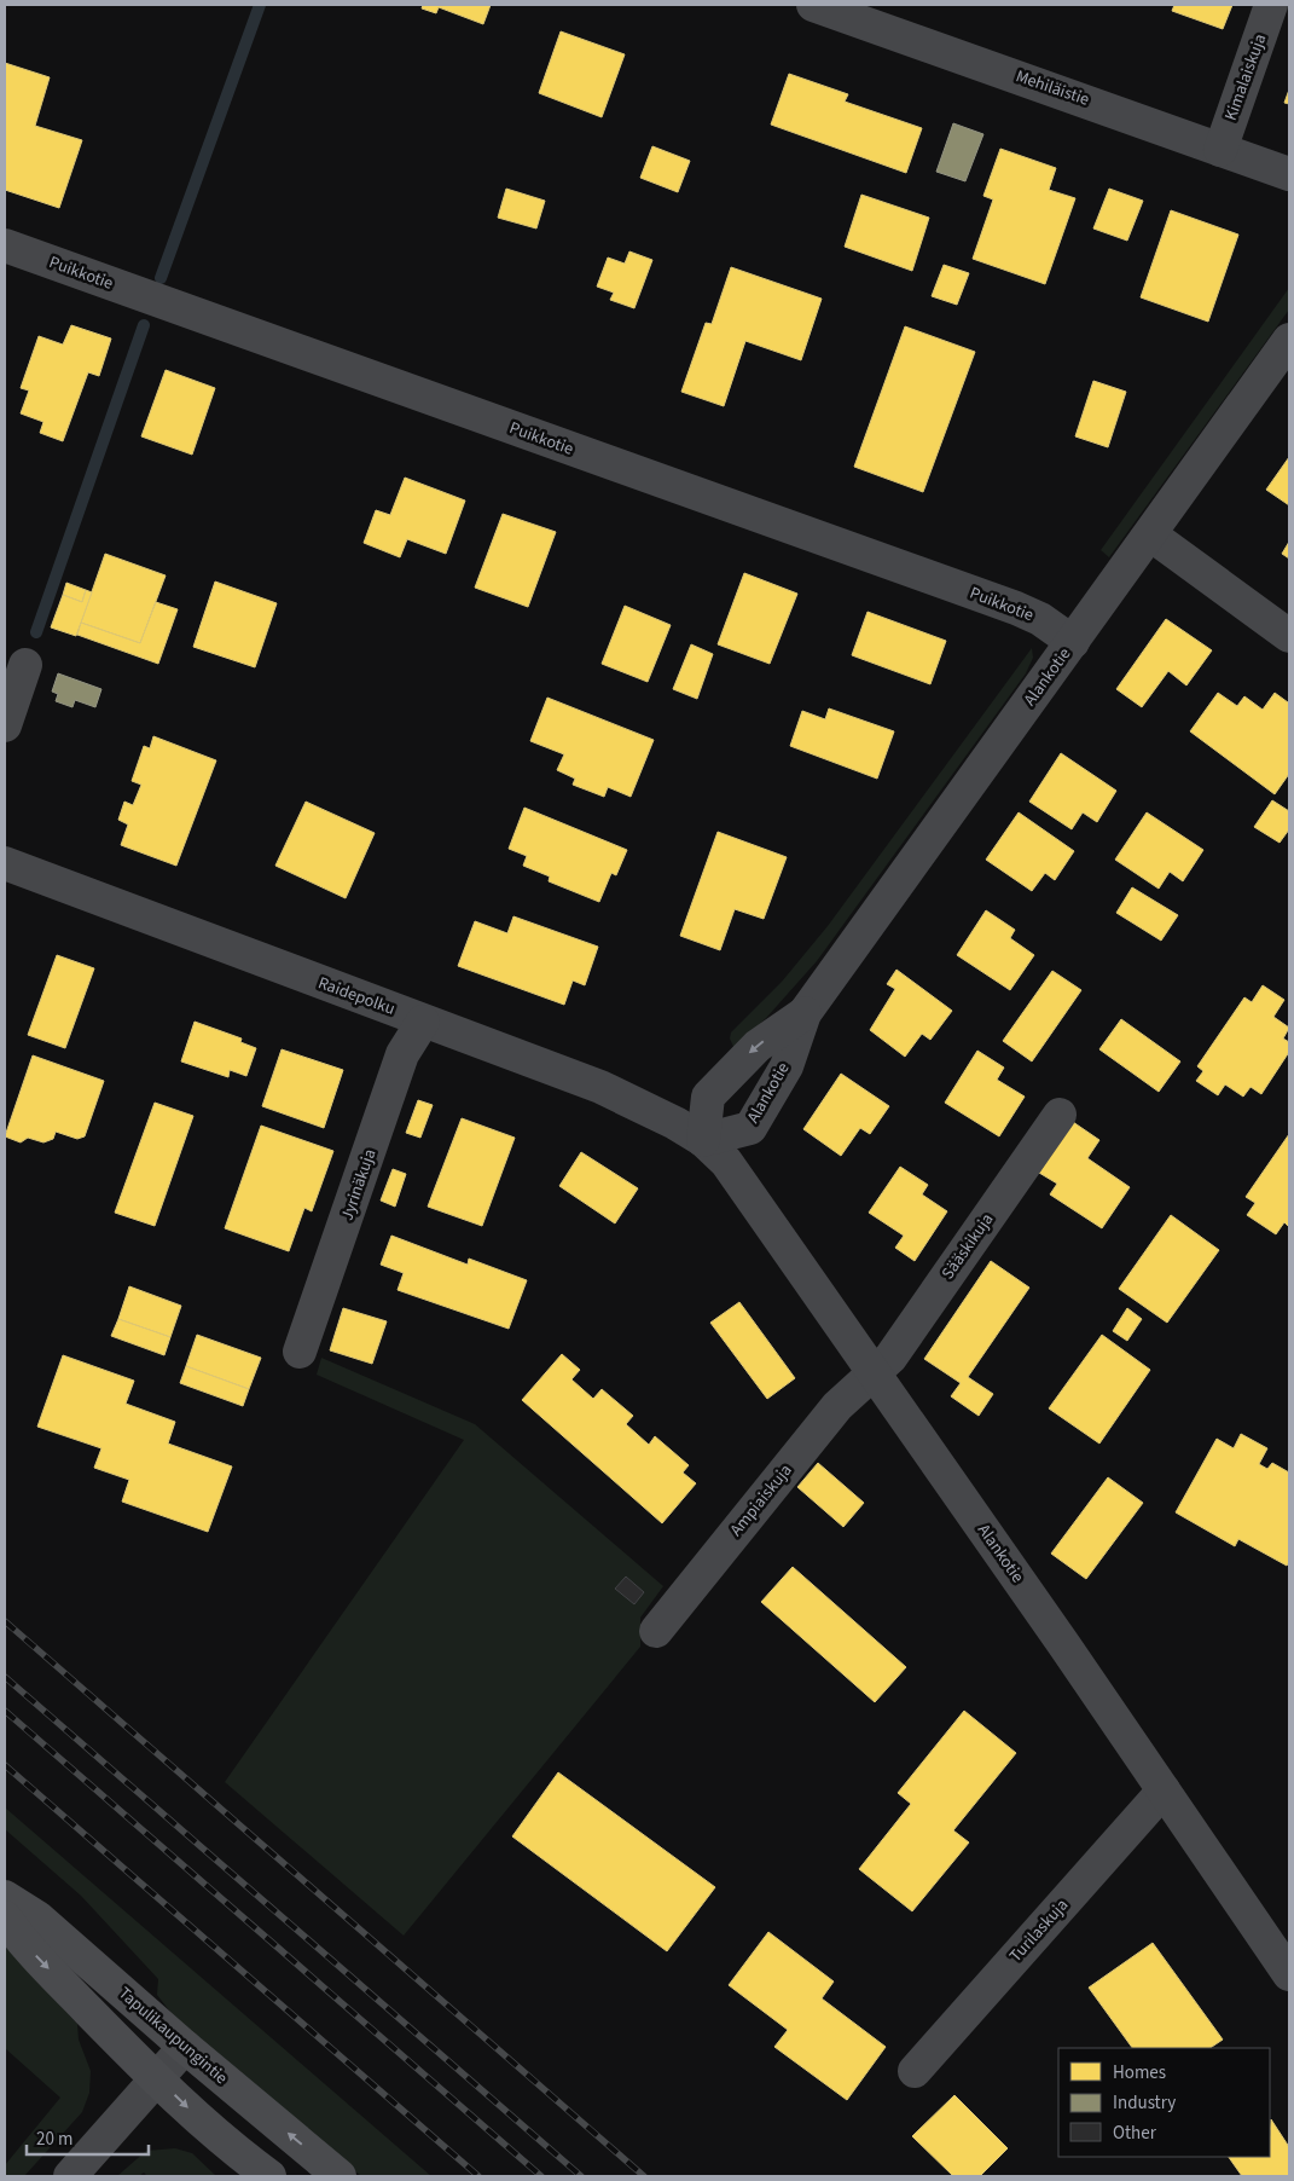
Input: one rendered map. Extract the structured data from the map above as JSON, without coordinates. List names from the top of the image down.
{
  "streets": {
    "main road": ["Tapulikaupungintie"],
    "street": [
      "Kimalaiskuja",
      "Mehiläistie",
      "Puikkotie",
      "Alankotie",
      "Raidepolku",
      "Jyrinäkuja",
      "Sääskikuja",
      "Ampiaiskuja",
      "Turilaskuja"
    ]
  },
  "crossings": [
    ["Kimalaiskuja", "Mehiläistie"],
    ["Puikkotie", "Alankotie"],
    ["Alankotie", "Raidepolku"],
    ["Alankotie", "Sääskikuja"],
    ["Alankotie", "Ampiaiskuja"],
    ["Alankotie", "Turilaskuja"],
    ["Raidepolku", "Jyrinäkuja"],
    ["Sääskikuja", "Ampiaiskuja"]
  ],
  "legend": ["Homes", "Industry", "Other"],
  "scale_bar": "20 m"
}
